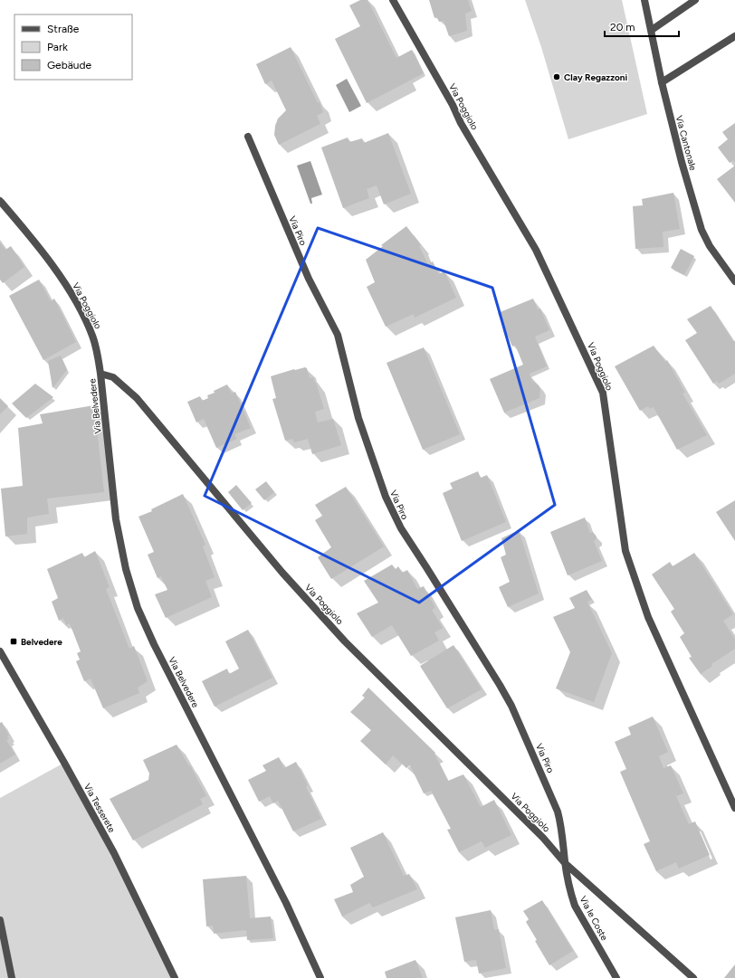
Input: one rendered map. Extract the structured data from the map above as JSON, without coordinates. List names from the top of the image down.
{
  "streets": {
    "street": [
      "Via Poggiolo",
      "Via Cantonale",
      "Via Piro",
      "Via Belvedere",
      "Via Tesserete",
      "Via le Coste"
    ]
  },
  "crossings": [
    ["Via Poggiolo", "Via Piro"],
    ["Via Poggiolo", "Via Belvedere"],
    ["Via Poggiolo", "Via le Coste"],
    ["Via Piro", "Via le Coste"]
  ],
  "places": {
    "other": ["Clay Regazzoni"],
    "transit": ["Belvedere"]
  },
  "legend": ["Straße", "Park", "Gebäude"],
  "scale_bar": "20 m"
}
